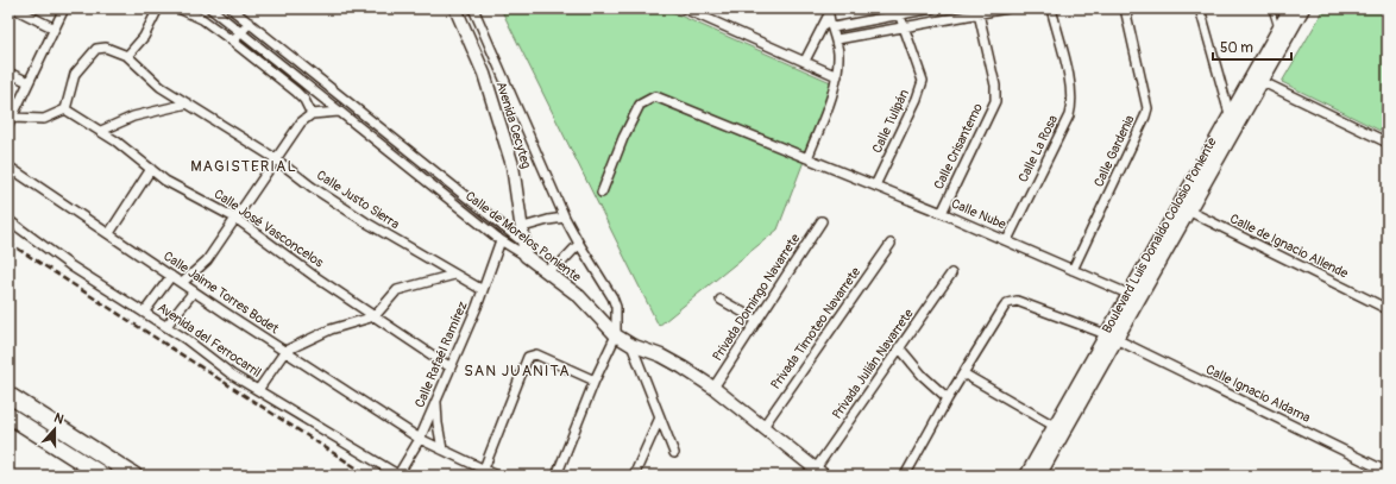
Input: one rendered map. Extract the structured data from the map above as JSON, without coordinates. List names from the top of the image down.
{
  "streets": {
    "main road": ["Avenida Cecyteg", "Boulevard Luis Donaldo Colosio Poniente", "Calle de Morelos Poniente"],
    "street": [
      "Calle Tulipán",
      "Calle Crisantemo",
      "Calle La Rosa",
      "Calle Gardenia",
      "Calle Justo Sierra",
      "Calle Nube",
      "Calle José Vasconcelos",
      "Calle de Ignacio Allende",
      "Calle Jaime Torres Bodet",
      "Privada Domingo Navarrete",
      "Privada Timoteo Navarrete",
      "Avenida del Ferrocarril",
      "Calle Rafaél Ramírez",
      "Privada Julián Navarrete",
      "Calle Ignacio Aldama"
    ]
  },
  "crossings": [
    ["Calle Tulipán", "Calle Nube"],
    ["Avenida Cecyteg", "Calle de Morelos Poniente"],
    ["Calle Crisantemo", "Calle Nube"],
    ["Calle La Rosa", "Calle Nube"],
    ["Calle Gardenia", "Calle Nube"],
    ["Calle Justo Sierra", "Calle Rafaél Ramírez"],
    ["Calle Nube", "Boulevard Luis Donaldo Colosio Poniente"],
    ["Calle José Vasconcelos", "Calle Rafaél Ramírez"],
    ["Boulevard Luis Donaldo Colosio Poniente", "Calle de Ignacio Allende"],
    ["Boulevard Luis Donaldo Colosio Poniente", "Calle Ignacio Aldama"],
    ["Calle de Morelos Poniente", "Privada Domingo Navarrete"],
    ["Calle de Morelos Poniente", "Privada Timoteo Navarrete"],
    ["Calle de Morelos Poniente", "Calle Rafaél Ramírez"],
    ["Calle de Morelos Poniente", "Privada Julián Navarrete"],
    ["Calle Jaime Torres Bodet", "Calle Rafaél Ramírez"],
    ["Avenida del Ferrocarril", "Calle Rafaél Ramírez"]
  ],
  "districts": ["MAGISTERIAL", "SAN JUANITA"],
  "scale_bar": "50 m",
  "north": "top"
}
